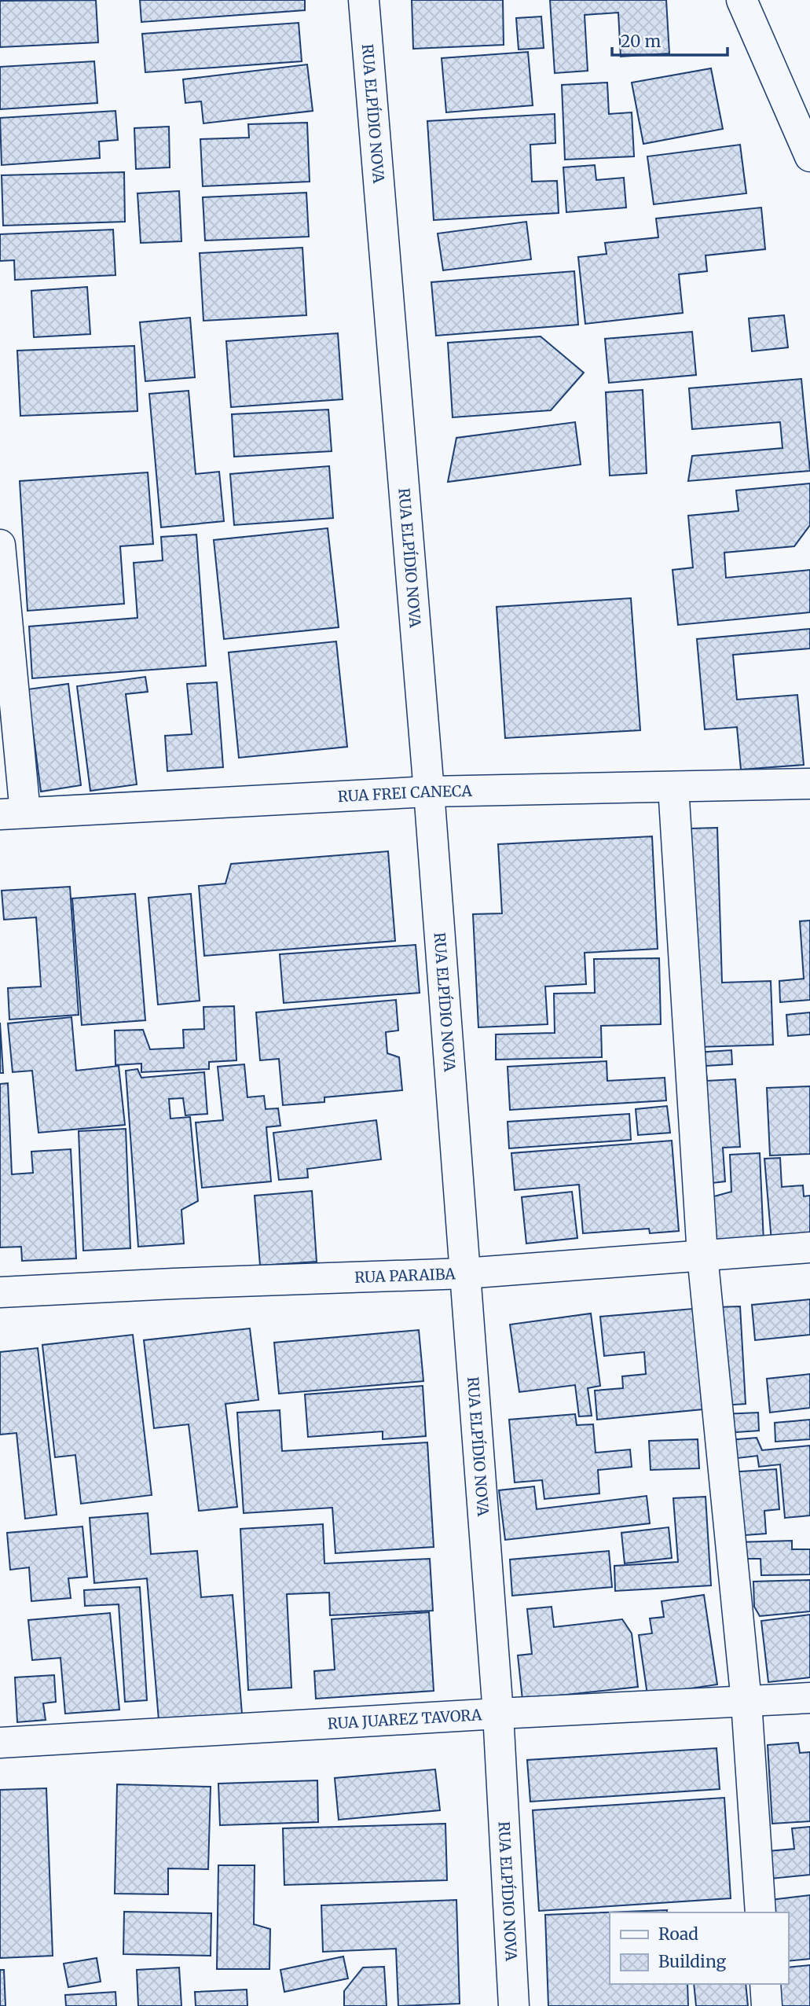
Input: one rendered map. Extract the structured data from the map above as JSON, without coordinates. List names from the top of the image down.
{
  "streets": {
    "street": [
      "RUA ELPÍDIO NOVA",
      "RUA FREI CANECA",
      "RUA PARAIBA",
      "RUA JUAREZ TAVORA"
    ]
  },
  "crossings": [
    ["RUA ELPÍDIO NOVA", "RUA FREI CANECA"],
    ["RUA ELPÍDIO NOVA", "RUA PARAIBA"],
    ["RUA ELPÍDIO NOVA", "RUA JUAREZ TAVORA"]
  ],
  "legend": ["Road", "Building"],
  "scale_bar": "20 m"
}
